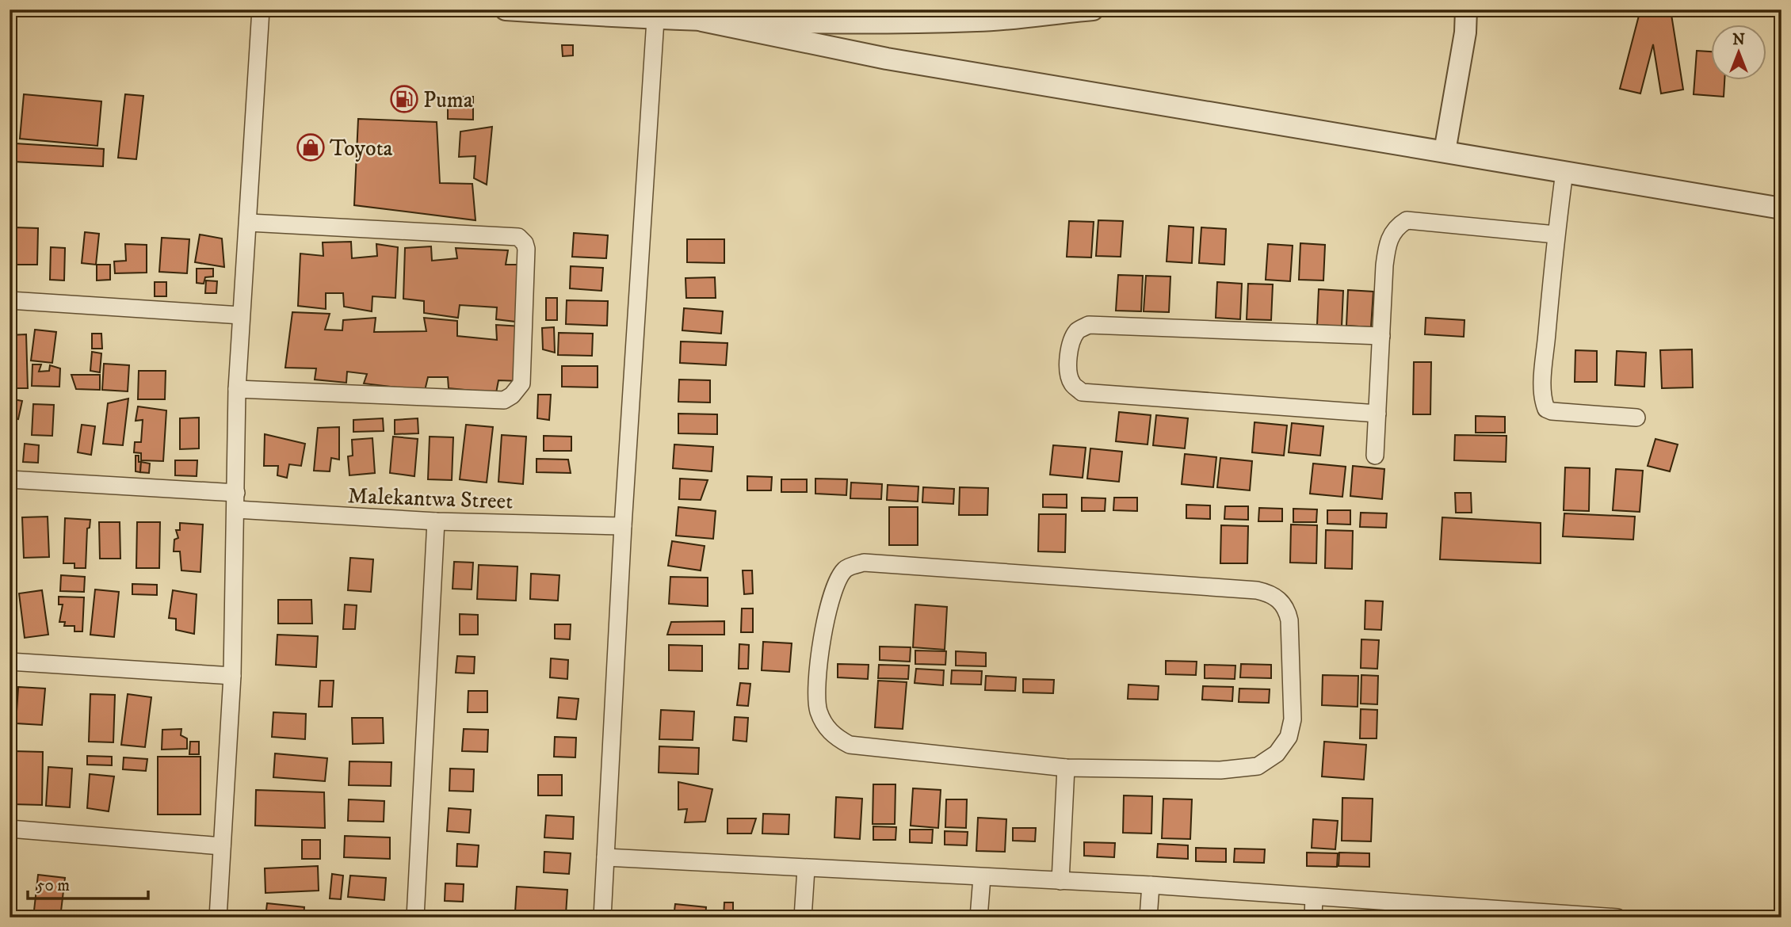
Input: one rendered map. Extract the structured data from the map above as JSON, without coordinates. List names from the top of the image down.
{
  "streets": {
    "street": ["Malekantwa Street"]
  },
  "places": {
    "fuel station": ["Puma"],
    "shop": ["Toyota"]
  },
  "scale_bar": "50 m",
  "north": "top"
}
